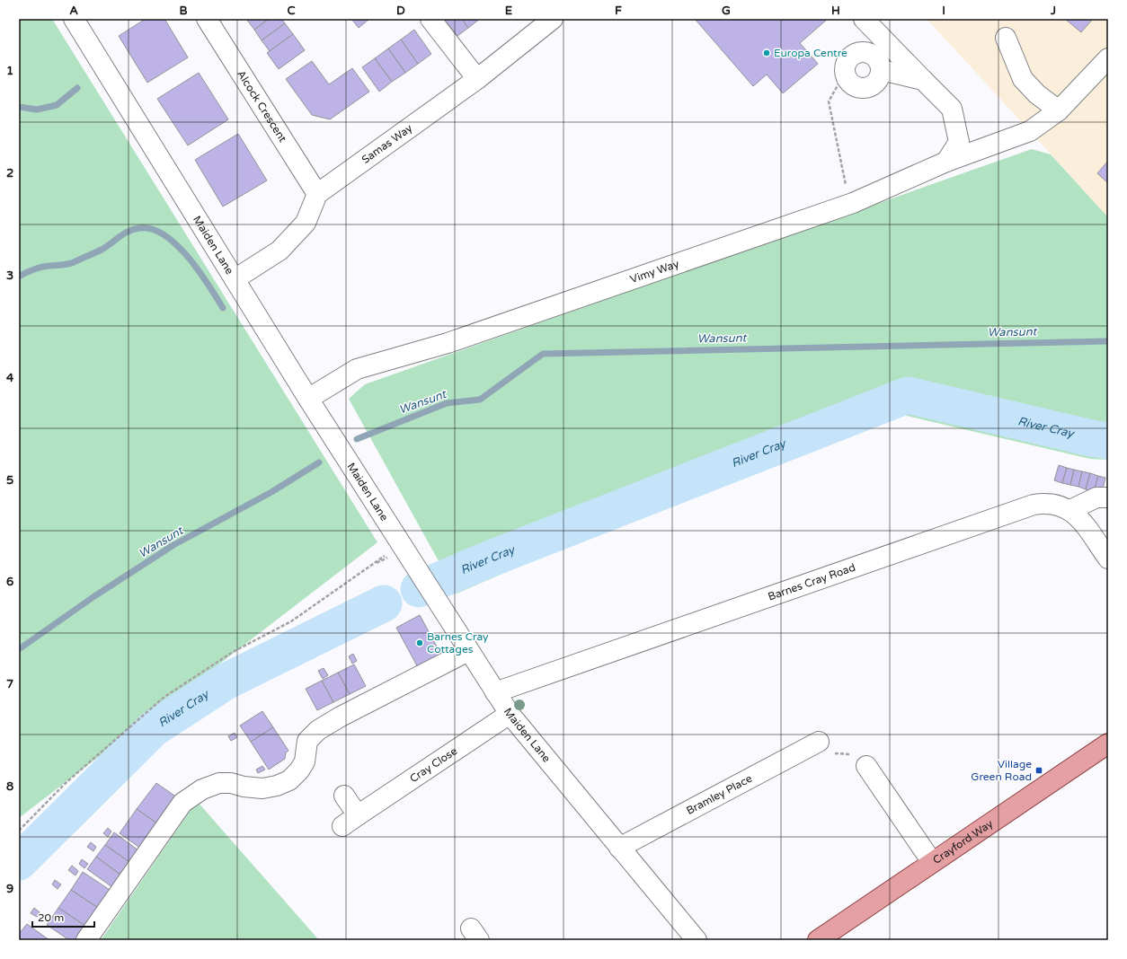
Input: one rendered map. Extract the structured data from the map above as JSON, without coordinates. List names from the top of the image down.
{
  "streets": {
    "main road": ["Crayford Way"],
    "street": [
      "Alcock Crescent",
      "Samas Way",
      "Maiden Lane",
      "Vimy Way",
      "Barnes Cray Road",
      "Cray Close",
      "Bramley Place"
    ]
  },
  "crossings": [
    ["Alcock Crescent", "Samas Way"],
    ["Maiden Lane", "Vimy Way"],
    ["Maiden Lane", "Barnes Cray Road"],
    ["Maiden Lane", "Cray Close"],
    ["Maiden Lane", "Bramley Place"]
  ],
  "water": ["Wansunt", "River Cray"],
  "places": {
    "other": ["Europa Centre", "Barnes Cray Cottages"],
    "transit": ["Village Green Road"]
  },
  "scale_bar": "20 m",
  "grid": {
    "columns": [
      "A",
      "B",
      "C",
      "D",
      "E",
      "F",
      "G",
      "H",
      "I",
      "J"
    ],
    "rows": [
      "1",
      "2",
      "3",
      "4",
      "5",
      "6",
      "7",
      "8",
      "9"
    ]
  }
}
